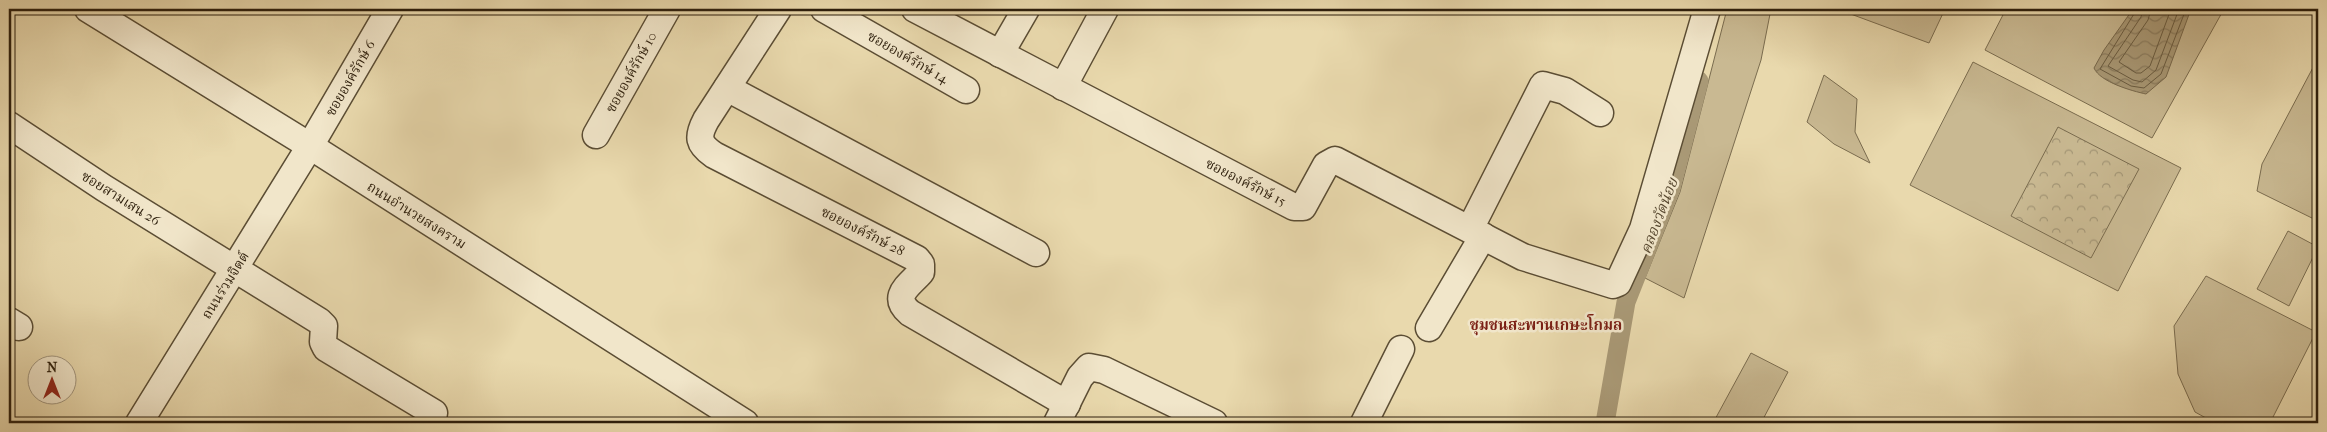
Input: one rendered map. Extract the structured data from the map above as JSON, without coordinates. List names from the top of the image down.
{
  "streets": {
    "street": [
      "ซอยองค์รักษ์ 14",
      "ซอยองค์รักษ์ 10",
      "ซอยองค์รักษ์ 6",
      "ซอยองค์รักษ์ 15",
      "ซอยสามเสน 26",
      "ถนนอำนวยสงคราม",
      "ซอยองค์รักษ์ 28",
      "ถนนร่วมจิตต์"
    ]
  },
  "crossings": [
    ["ซอยองค์รักษ์ 6", "ถนนอำนวยสงคราม"],
    ["ซอยองค์รักษ์ 6", "ถนนร่วมจิตต์"],
    ["ซอยสามเสน 26", "ถนนร่วมจิตต์"],
    ["ถนนอำนวยสงคราม", "ถนนร่วมจิตต์"]
  ],
  "districts": ["ชุมชนสะพานเกษะโกมล"],
  "water": ["คลองวัดน้อย"],
  "north": "top"
}
